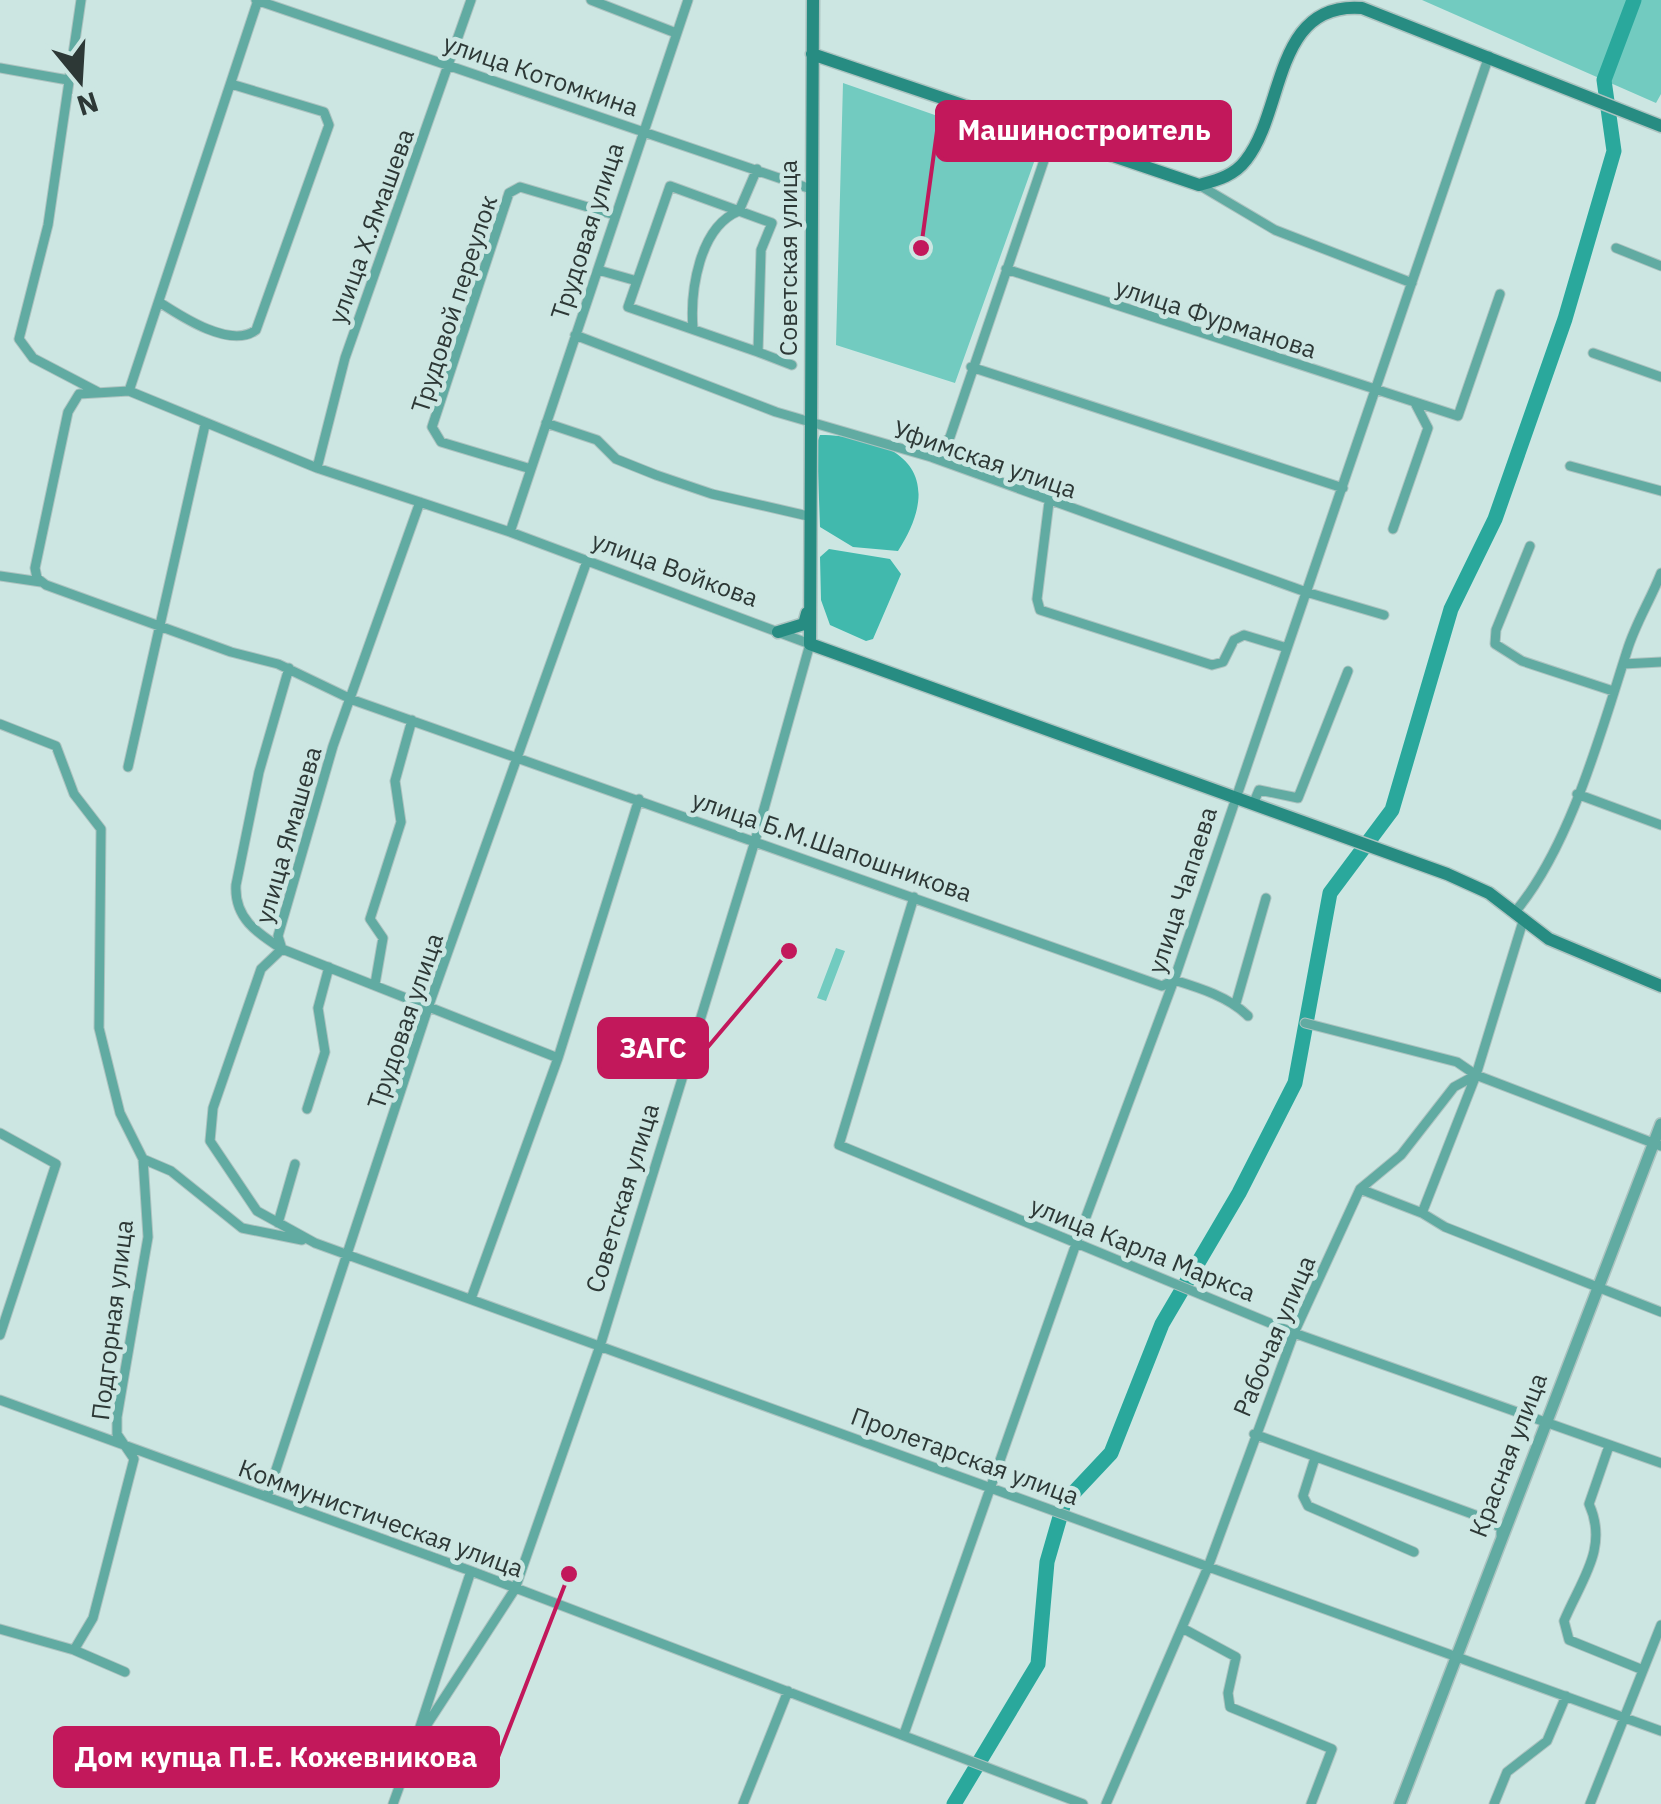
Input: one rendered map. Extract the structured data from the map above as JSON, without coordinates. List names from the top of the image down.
{
  "streets": {
    "main road": ["Советская улица", "улица Войкова"],
    "street": [
      "улица Котомкина",
      "улица Х.Ямашева",
      "Трудовая улица",
      "Трудовой переулок",
      "улица Фурманова",
      "Уфимская улица",
      "улица Ямашева",
      "улица Б.М.Шапошникова",
      "улица Чапаева",
      "улица Карла Маркса",
      "Подгорная улица",
      "Рабочая улица",
      "Красная улица",
      "Пролетарская улица",
      "Коммунистическая улица"
    ]
  },
  "crossings": [
    ["улица Котомкина", "улица Х.Ямашева"],
    ["улица Котомкина", "Трудовая улица"],
    ["улица Котомкина", "Советская улица"],
    ["улица Х.Ямашева", "улица Войкова"],
    ["Трудовая улица", "Трудовой переулок"],
    ["Трудовая улица", "Уфимская улица"],
    ["Трудовая улица", "улица Войкова"],
    ["Трудовая улица", "улица Ямашева"],
    ["Трудовая улица", "улица Б.М.Шапошникова"],
    ["Трудовая улица", "Пролетарская улица"],
    ["Трудовая улица", "Коммунистическая улица"],
    ["Советская улица", "Уфимская улица"],
    ["Советская улица", "улица Войкова"],
    ["Советская улица", "улица Б.М.Шапошникова"],
    ["Советская улица", "Пролетарская улица"],
    ["Советская улица", "Коммунистическая улица"],
    ["улица Фурманова", "улица Чапаева"],
    ["Уфимская улица", "улица Чапаева"],
    ["улица Войкова", "улица Б.М.Шапошникова"],
    ["улица Войкова", "улица Чапаева"],
    ["улица Ямашева", "улица Б.М.Шапошникова"],
    ["улица Ямашева", "Пролетарская улица"],
    ["улица Б.М.Шапошникова", "улица Чапаева"],
    ["улица Б.М.Шапошникова", "улица Карла Маркса"],
    ["улица Чапаева", "улица Карла Маркса"],
    ["улица Чапаева", "Пролетарская улица"],
    ["улица Чапаева", "Коммунистическая улица"],
    ["улица Карла Маркса", "Рабочая улица"],
    ["улица Карла Маркса", "Красная улица"],
    ["Подгорная улица", "Коммунистическая улица"],
    ["Рабочая улица", "Пролетарская улица"],
    ["Красная улица", "Пролетарская улица"]
  ],
  "places": ["Машиностроитель", "ЗАГС", "Дом купца П.Е. Кожевникова"],
  "north": "bottom"
}
